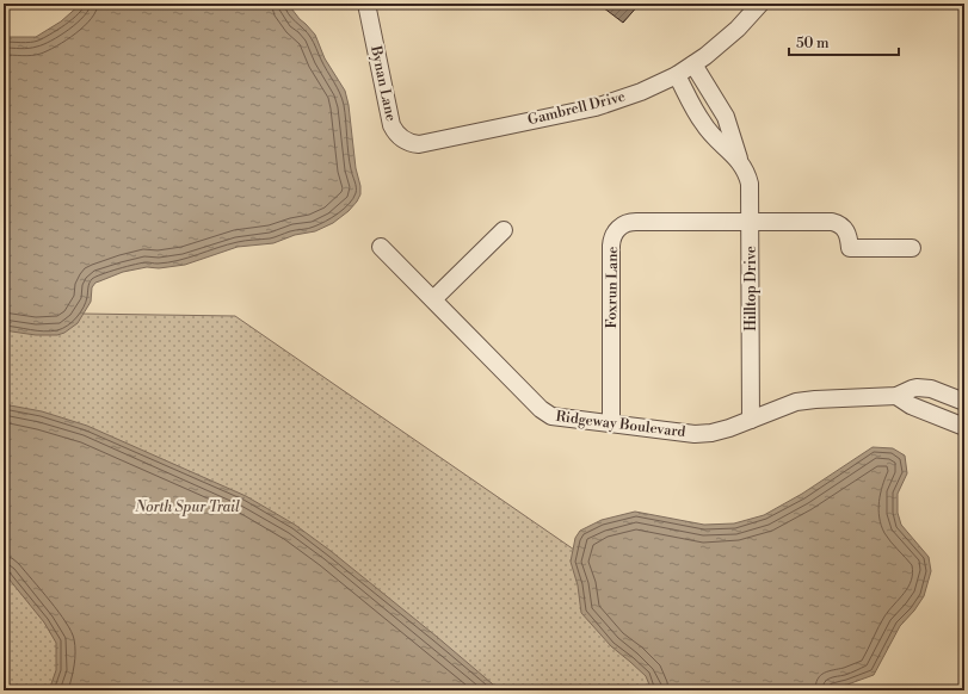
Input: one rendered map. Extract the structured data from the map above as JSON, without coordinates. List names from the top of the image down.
{
  "streets": {
    "street": [
      "Bynan Lane",
      "Gambrell Drive",
      "Foxrun Lane",
      "Hilltop Drive",
      "Ridgeway Boulevard"
    ]
  },
  "crossings": [
    ["Bynan Lane", "Gambrell Drive"],
    ["Gambrell Drive", "Hilltop Drive"],
    ["Foxrun Lane", "Hilltop Drive"],
    ["Foxrun Lane", "Ridgeway Boulevard"],
    ["Hilltop Drive", "Ridgeway Boulevard"]
  ],
  "parks": ["North Spur Trail"],
  "scale_bar": "50 m"
}
